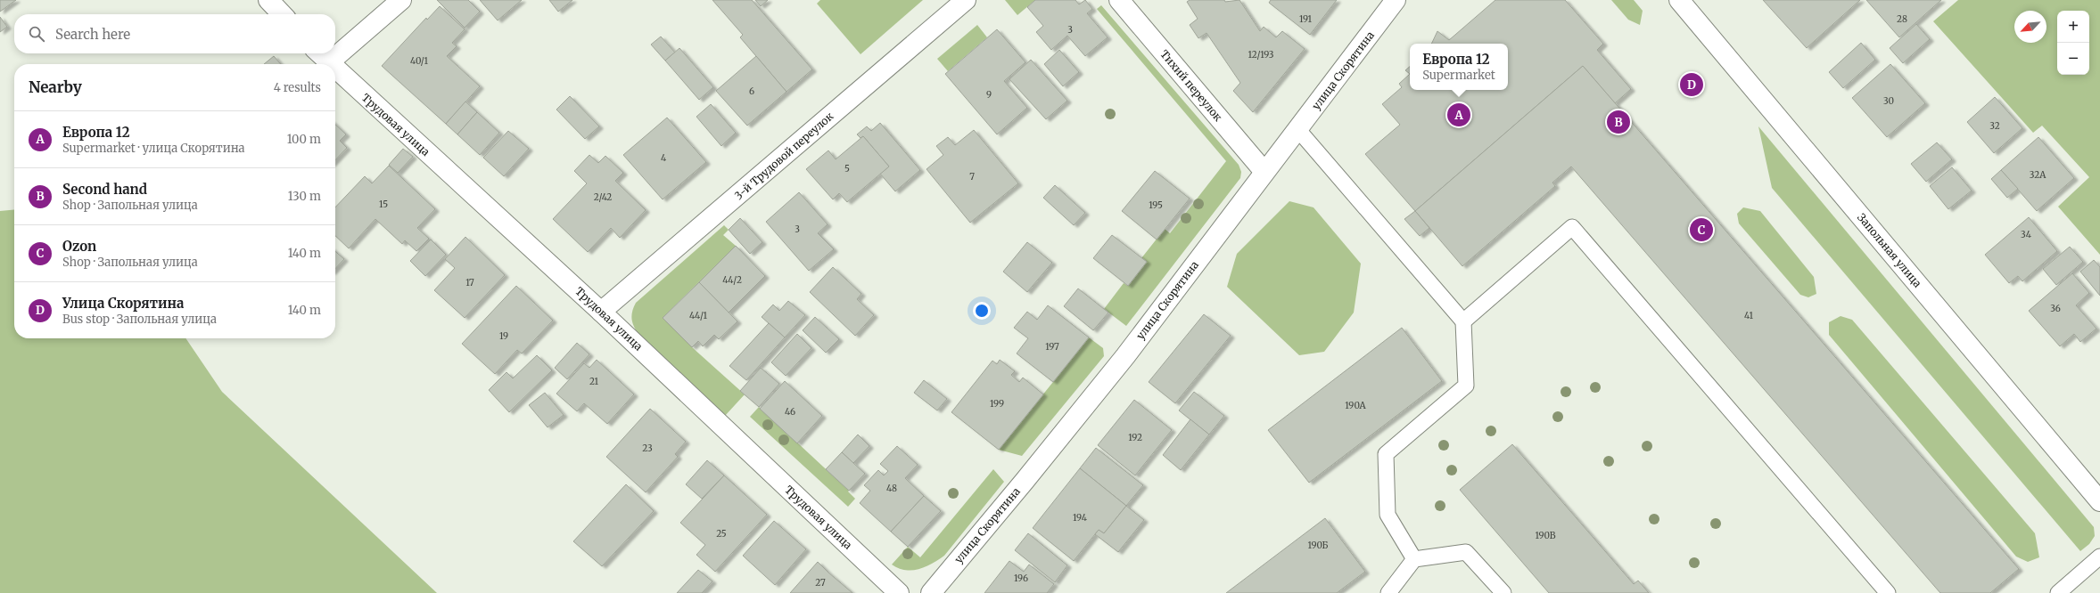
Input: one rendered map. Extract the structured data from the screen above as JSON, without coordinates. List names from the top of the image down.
{
  "streets": {
    "street": [
      "улица Скорятина",
      "Тихий переулок",
      "Трудовая улица",
      "3-й Трудовой переулок",
      "Запольная улица"
    ]
  },
  "crossings": [
    ["улица Скорятина", "Тихий переулок"],
    ["Трудовая улица", "3-й Трудовой переулок"]
  ],
  "house_numbers": [
    "191",
    "28",
    "3",
    "12/193",
    "40/1",
    "6",
    "9",
    "30",
    "32",
    "4",
    "5",
    "32А",
    "7",
    "2/42",
    "15",
    "195",
    "3",
    "34",
    "44/2",
    "17",
    "36",
    "44/1",
    "41",
    "19",
    "197",
    "21",
    "199",
    "190А",
    "46",
    "192",
    "23",
    "48",
    "194",
    "25",
    "190В",
    "190Б",
    "196",
    "27"
  ],
  "north": "bottom left",
  "page": {
    "map_buttons": ["+", "−"],
    "search": "Search here",
    "popup": ["Европа 12", "Supermarket"],
    "heading": ["Nearby", "4 results"],
    "pins": [
      "D",
      "A",
      "B",
      "C"
    ],
    "list": [
      {
        "mark": "A",
        "name": "Европа 12",
        "note": "Supermarket · улица Скорятина",
        "value": "100 m"
      },
      {
        "mark": "B",
        "name": "Second hand",
        "note": "Shop · Запольная улица",
        "value": "130 m"
      },
      {
        "mark": "C",
        "name": "Ozon",
        "note": "Shop · Запольная улица",
        "value": "140 m"
      },
      {
        "mark": "D",
        "name": "Улица Скорятина",
        "note": "Bus stop · Запольная улица",
        "value": "140 m"
      }
    ]
  }
}
